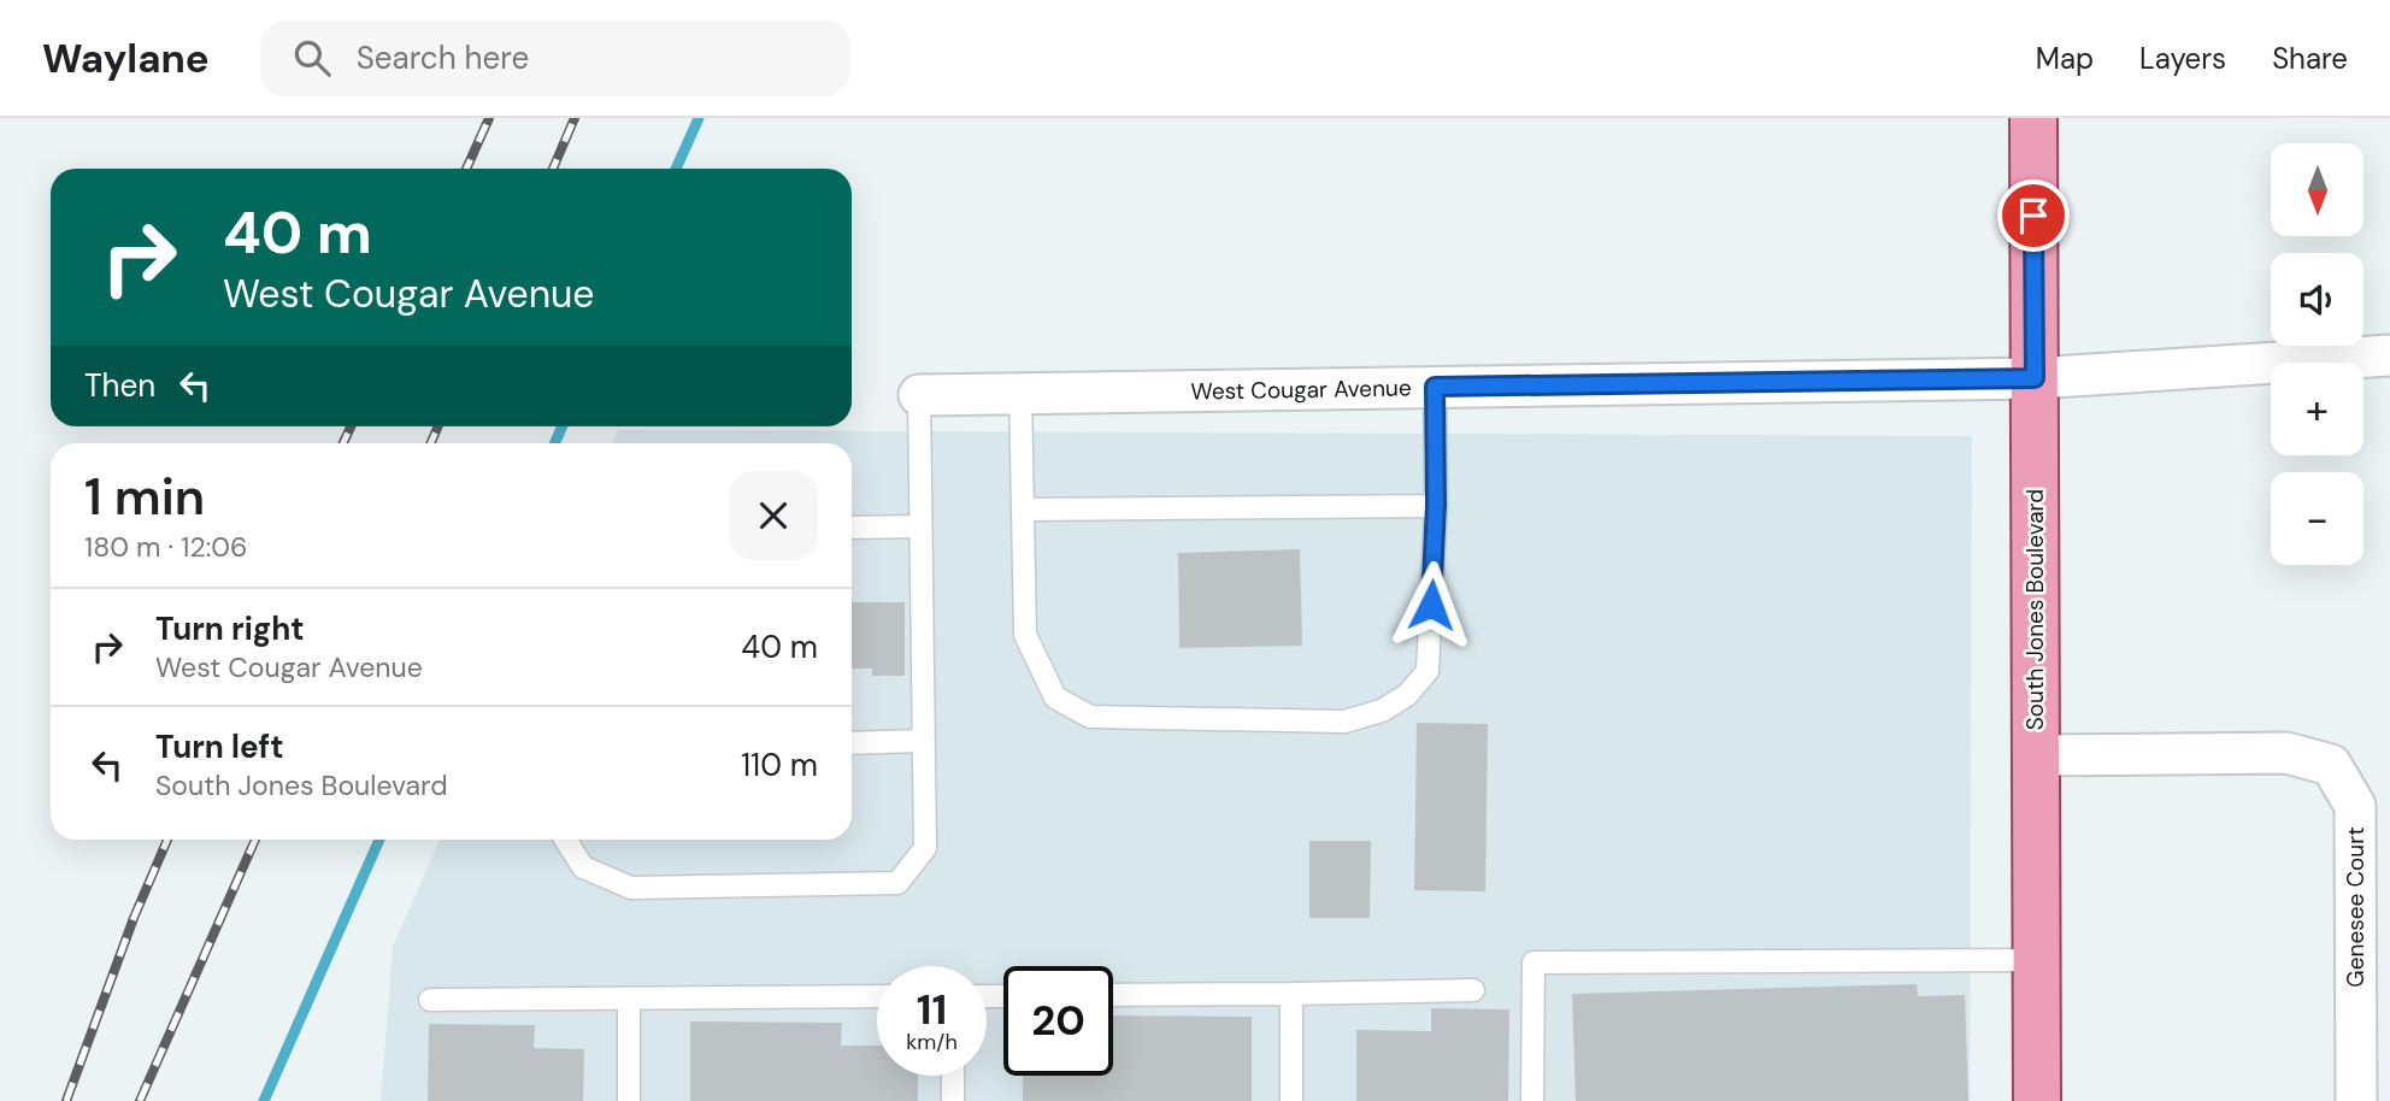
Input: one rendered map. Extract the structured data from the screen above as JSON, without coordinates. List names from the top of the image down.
{
  "streets": {
    "main road": ["South Jones Boulevard"],
    "street": ["West Cougar Avenue", "Genesee Court"]
  },
  "crossings": [
    ["West Cougar Avenue", "South Jones Boulevard"],
    ["South Jones Boulevard", "Genesee Court"]
  ],
  "north": "bottom",
  "page": {
    "header": "Waylane",
    "search": "Search here",
    "nav": ["Map", "Layers", "Share"],
    "map_buttons": ["+", "−"],
    "turn": ["40 m", "West Cougar Avenue"],
    "then": "Then",
    "heading": ["1 min", "180 m · 12:06"],
    "list": [
      {
        "name": "Turn right",
        "note": "West Cougar Avenue",
        "value": "40 m"
      },
      {
        "name": "Turn left",
        "note": "South Jones Boulevard",
        "value": "110 m"
      }
    ],
    "speed": "11 km/h",
    "limit": "20"
  }
}
